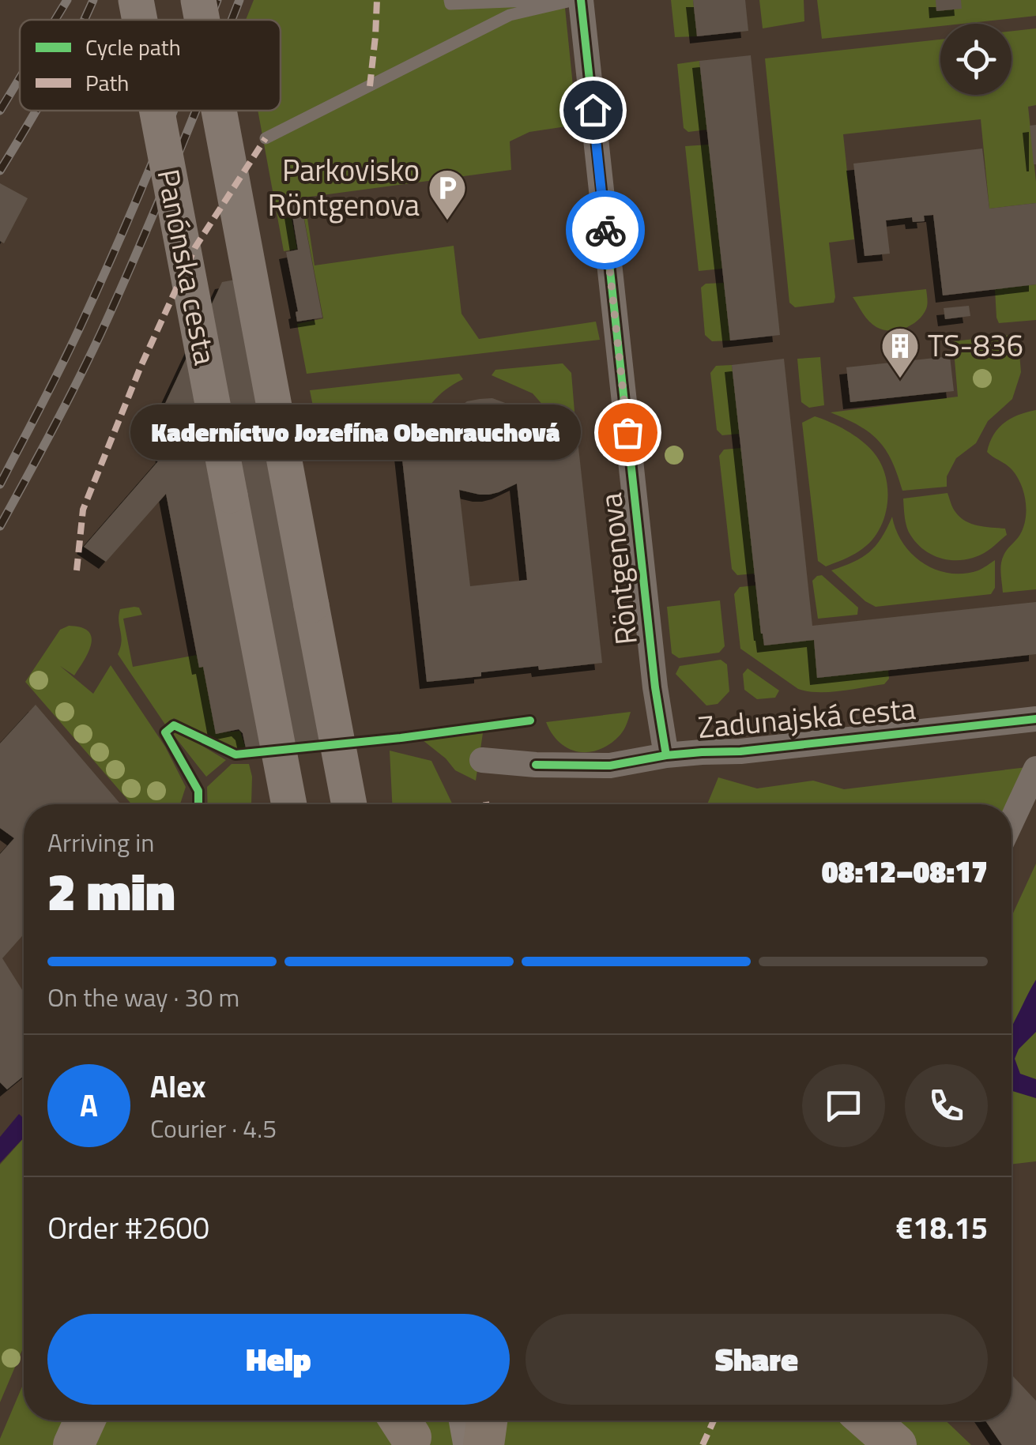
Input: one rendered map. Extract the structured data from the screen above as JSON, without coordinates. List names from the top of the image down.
{
  "streets": {
    "main road": ["Panónska cesta"],
    "street": ["Röntgenova", "Zadunajská cesta"]
  },
  "crossings": [
    ["Röntgenova", "Zadunajská cesta"]
  ],
  "places": {
    "parking": ["Parkovisko Röntgenova"],
    "building": ["TS-836"],
    "other": ["Kaderníctvo Jozefína Obenrauchová"]
  },
  "legend": ["Cycle path", "Path"],
  "page": {
    "bubble": "Kaderníctvo Jozefína Obenrauchová",
    "heading": ["2 min", "Arriving in", "08:12–08:17"],
    "panel": [
      "Alex",
      "Courier · 4.5",
      "Order #2600",
      "€18.15"
    ],
    "bar": "On the way · 30 m",
    "round": "A",
    "buttons": ["Help", "Share"]
  }
}
